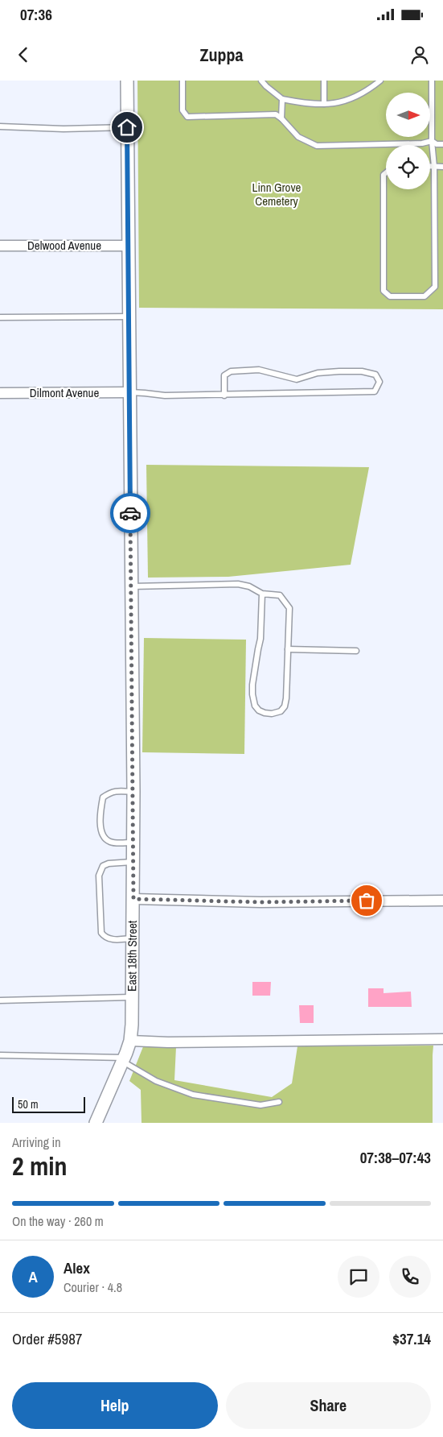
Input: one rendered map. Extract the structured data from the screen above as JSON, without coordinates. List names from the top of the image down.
{
  "streets": {
    "street": ["Delwood Avenue", "Dilmont Avenue", "East 18th Street"]
  },
  "crossings": [
    ["Delwood Avenue", "East 18th Street"],
    ["Dilmont Avenue", "East 18th Street"]
  ],
  "parks": ["Linn Grove Cemetery"],
  "scale_bar": "50 m",
  "north": "right",
  "page": {
    "status": "07:36",
    "header": "Zuppa",
    "scale": "50 m",
    "heading": ["2 min", "Arriving in", "07:38–07:43"],
    "panel": [
      "Alex",
      "Courier · 4.8",
      "Order #5987",
      "$37.14"
    ],
    "bar": "On the way · 260 m",
    "round": "A",
    "buttons": ["Help", "Share"]
  }
}
